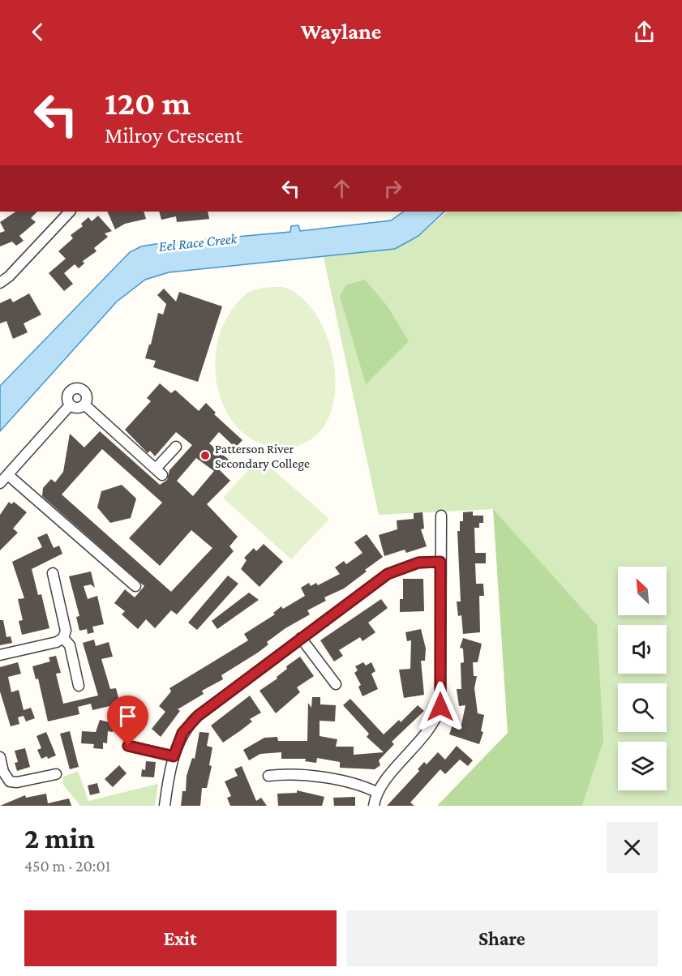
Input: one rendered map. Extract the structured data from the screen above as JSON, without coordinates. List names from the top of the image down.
{
  "water": ["Eel Race Creek"],
  "places": ["Patterson River Secondary College"],
  "north": "top left",
  "page": {
    "header": "Waylane",
    "turn": ["120 m", "Milroy Crescent"],
    "heading": ["2 min", "450 m · 20:01"],
    "buttons": ["Exit", "Share"]
  }
}
